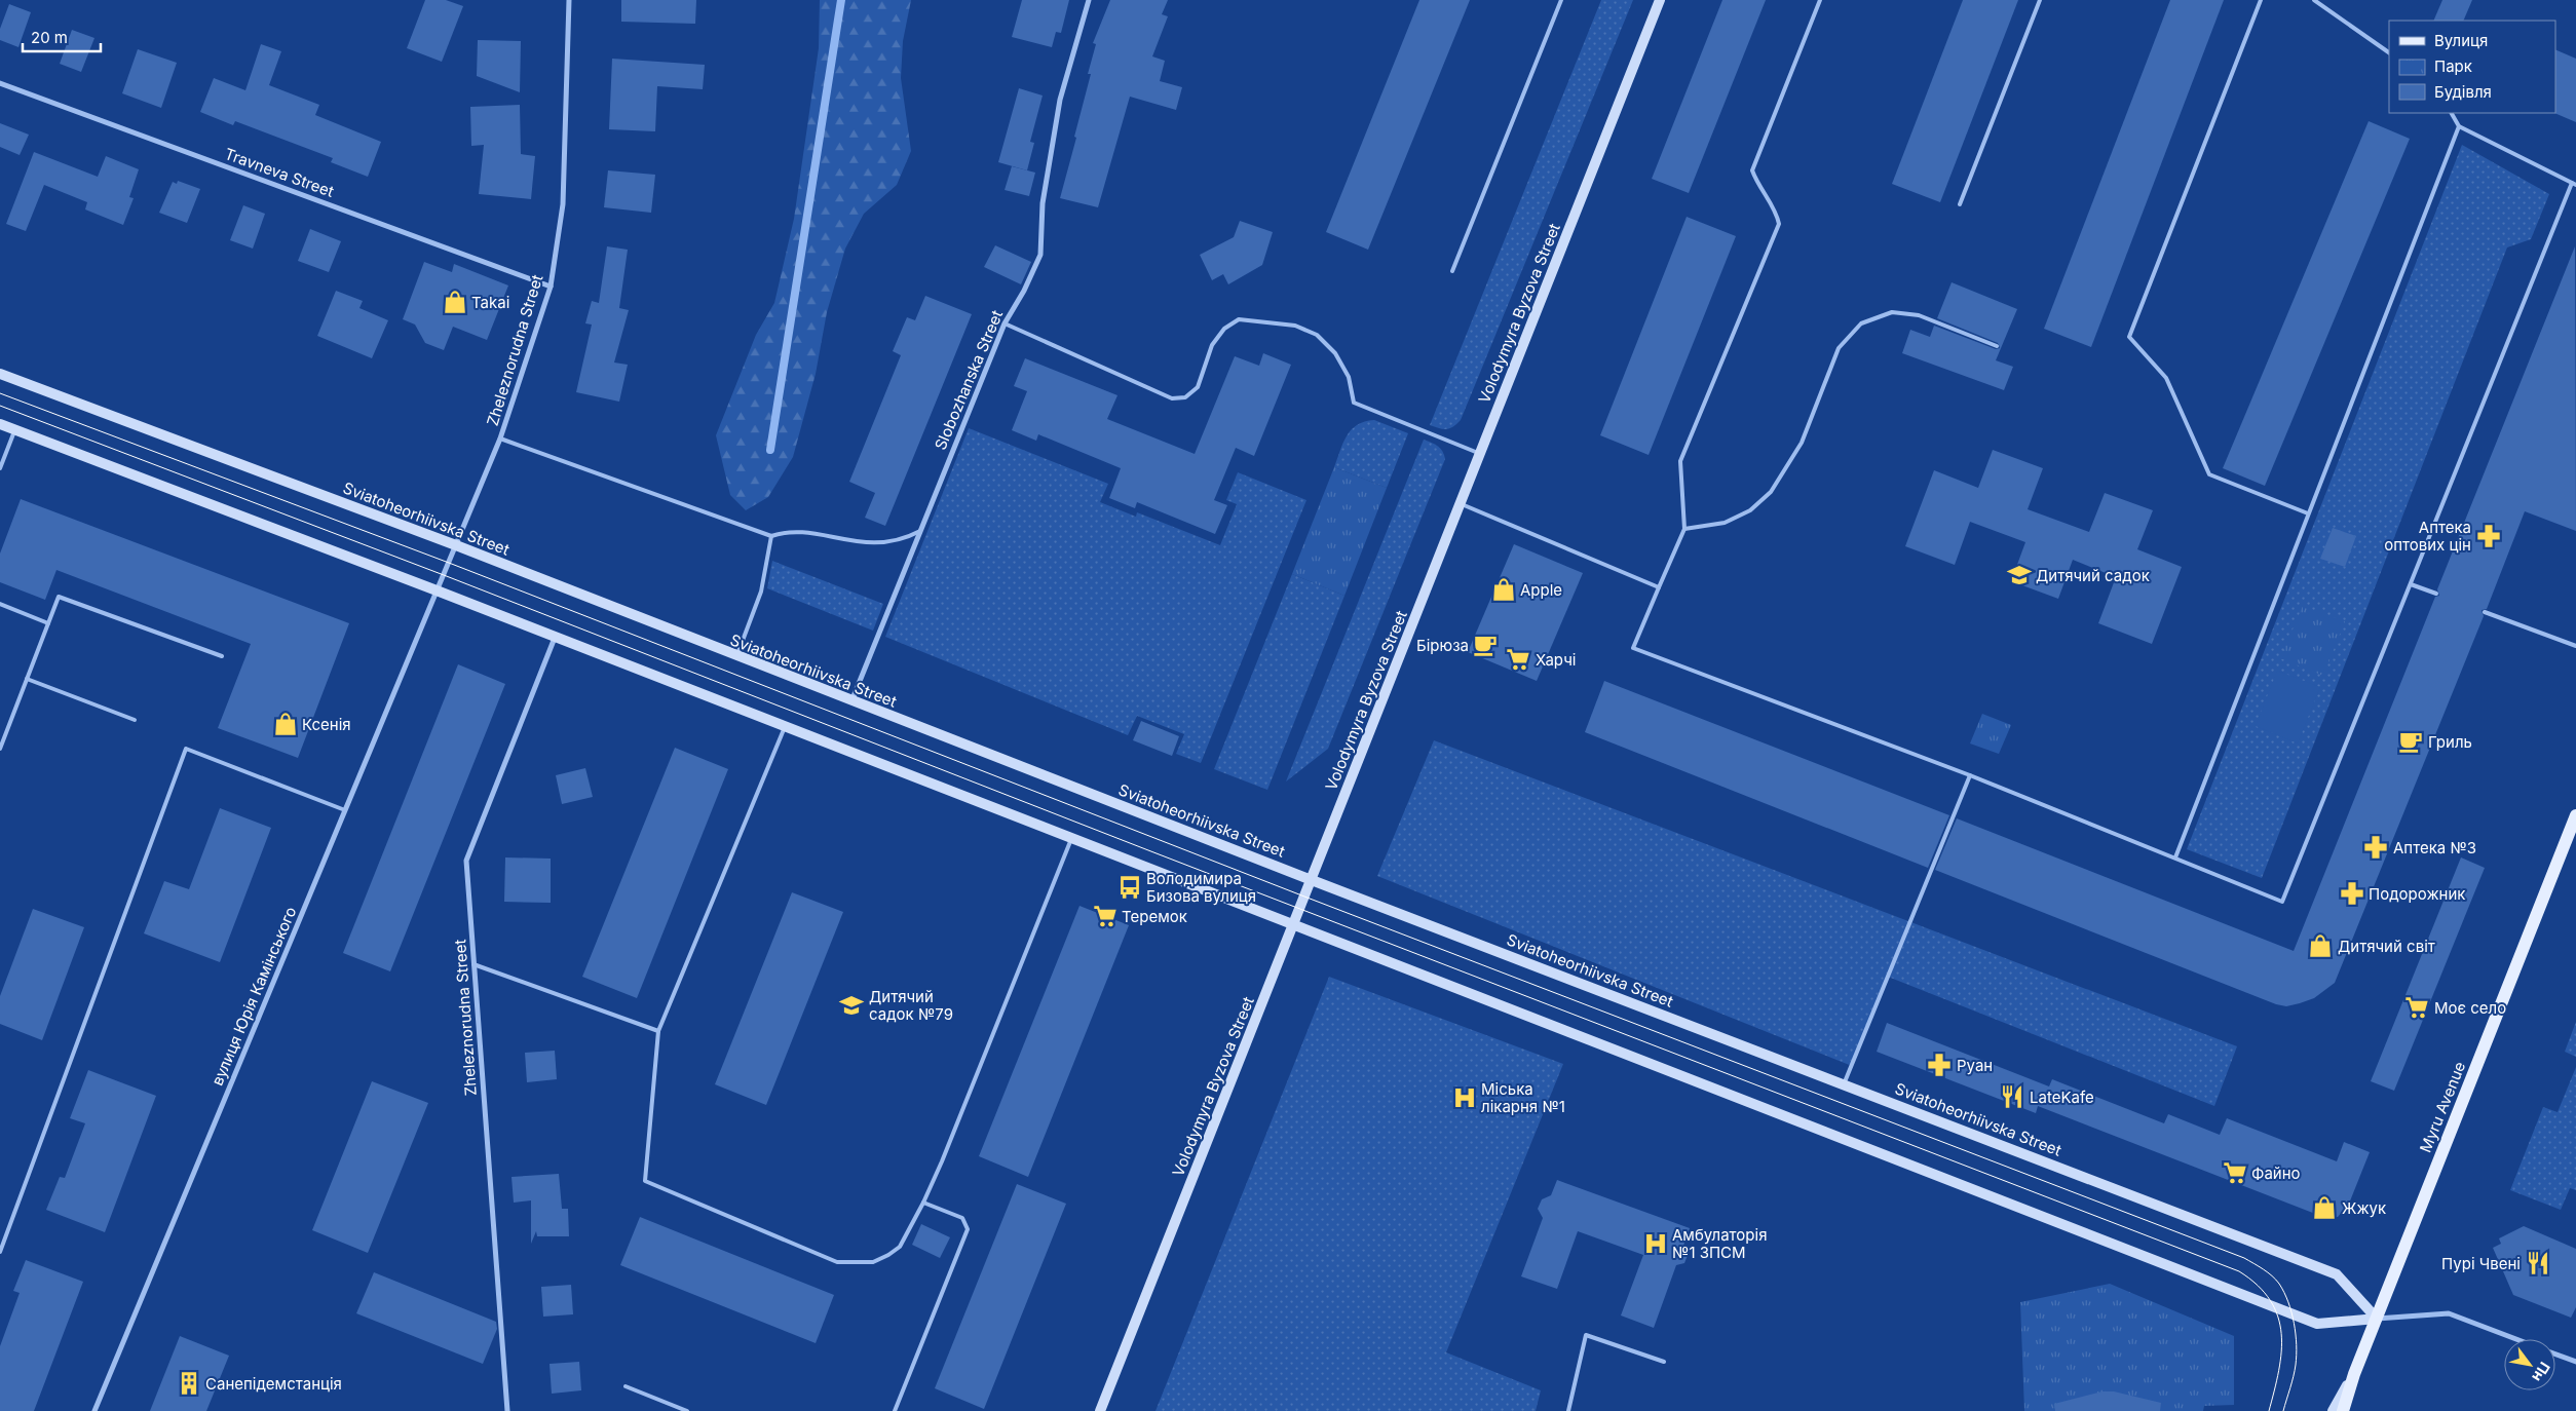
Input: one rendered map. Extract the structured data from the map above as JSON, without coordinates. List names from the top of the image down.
{
  "streets": {
    "main road": ["Volodymyra Byzova Street", "Sviatoheorhiivska Street", "Myru Avenue"],
    "street": [
      "Travneva Street",
      "Zheleznorudna Street",
      "Slobozhanska Street",
      "вулиця Юрія Камінського"
    ]
  },
  "crossings": [
    ["Travneva Street", "Zheleznorudna Street"],
    ["Volodymyra Byzova Street", "Sviatoheorhiivska Street"],
    ["Zheleznorudna Street", "Sviatoheorhiivska Street"],
    ["Zheleznorudna Street", "вулиця Юрія Камінського"],
    ["Slobozhanska Street", "Sviatoheorhiivska Street"],
    ["Sviatoheorhiivska Street", "Myru Avenue"]
  ],
  "places": {
    "shop": [
      "Takai",
      "Apple",
      "Ксенія",
      "Дитячий світ",
      "Жжук"
    ],
    "pharmacy": [
      "Аптека оптових цін",
      "Аптека №3",
      "Подорожник",
      "Руан"
    ],
    "school or university": ["Дитячий садок", "Дитячий садок №79"],
    "cafe": ["Бірюза", "Гриль"],
    "supermarket": [
      "Харчі",
      "Теремок",
      "Моє село",
      "Файно"
    ],
    "bus stop": ["Володимира Бизова вулиця"],
    "restaurant": ["LateKafe", "Пурі Чвені"],
    "hospital": ["Міська лікарня №1", "Амбулаторія №1 ЗПСМ"],
    "building": ["Санепідемстанція"]
  },
  "legend": ["Вулиця", "Парк", "Будівля"],
  "scale_bar": "20 m",
  "north": "bottom right"
}
